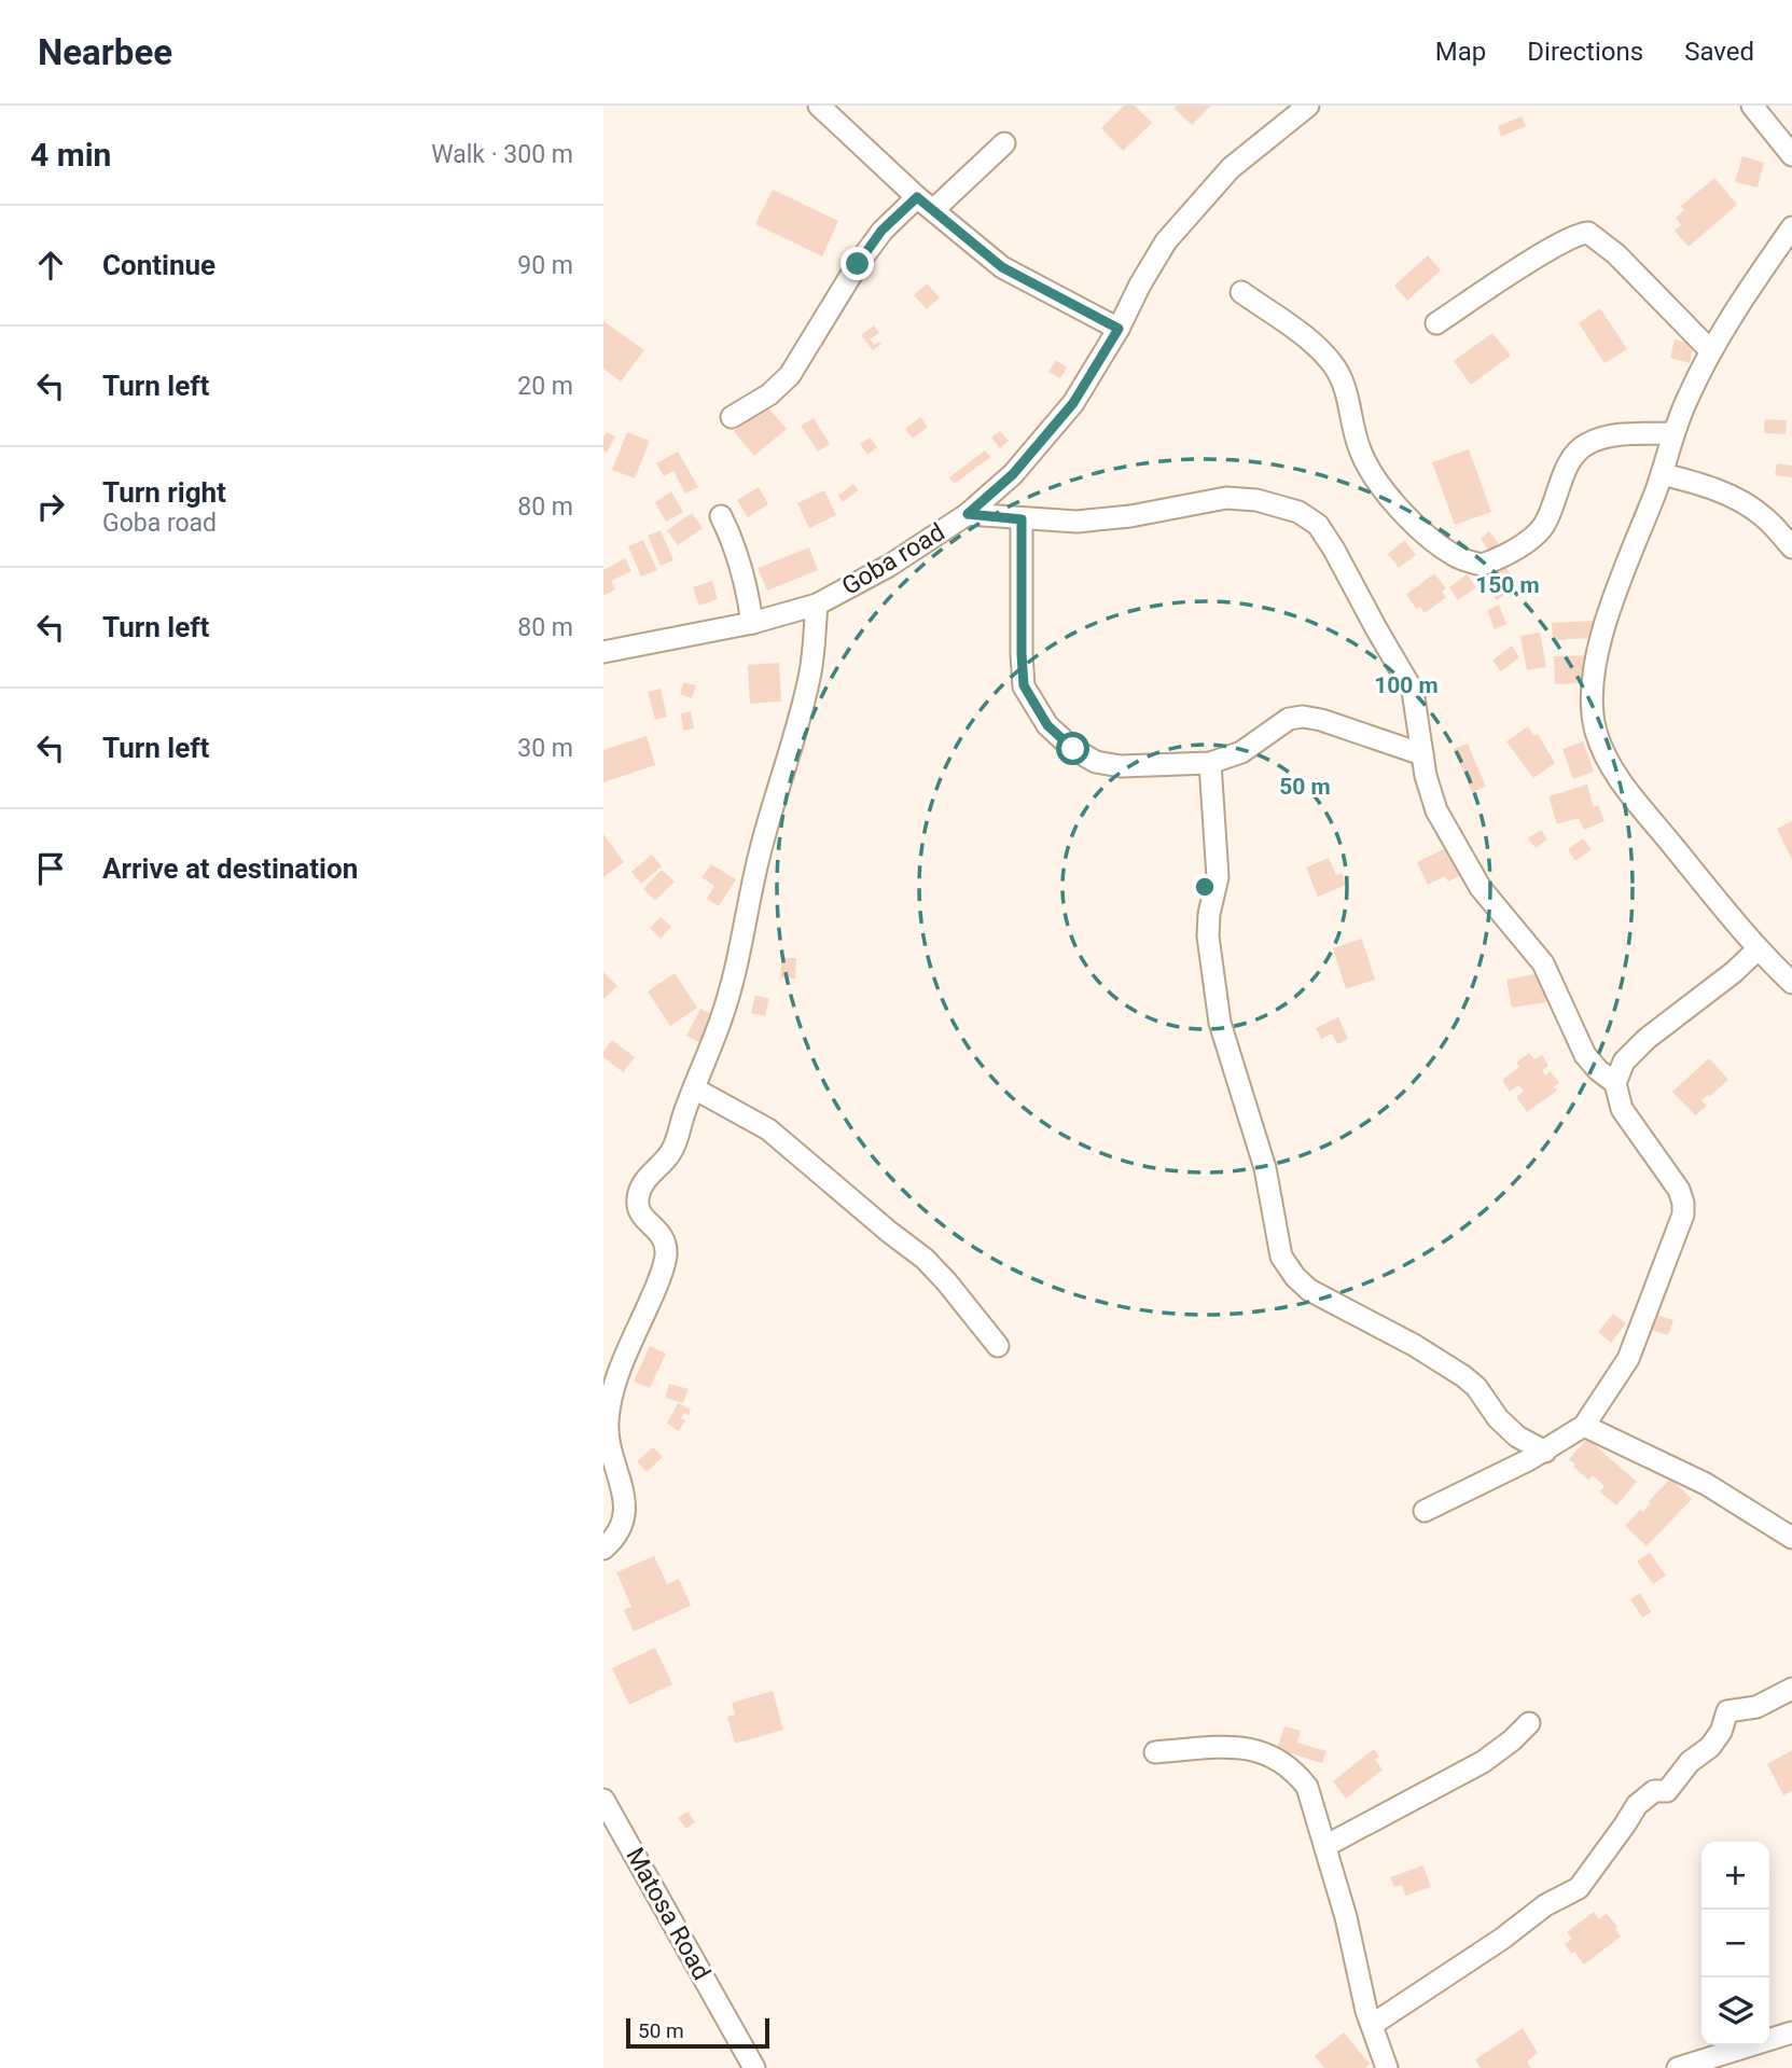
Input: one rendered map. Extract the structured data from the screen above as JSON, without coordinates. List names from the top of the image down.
{
  "streets": {
    "street": ["Goba road", "Matosa Road"]
  },
  "scale_bar": "50 m",
  "page": {
    "header": "Nearbee",
    "nav": ["Map", "Directions", "Saved"],
    "heading": ["4 min", "Walk · 300 m"],
    "list": [
      ["Continue", "90 m"],
      ["Turn left", "20 m"],
      ["Turn right", "Goba road", "80 m"],
      ["Turn left", "80 m"],
      ["Turn left", "30 m"],
      "Arrive at destination"
    ],
    "map_buttons": ["+", "−"],
    "scale": "50 m"
  },
  "rings": ["150 m", "100 m", "50 m"]
}
